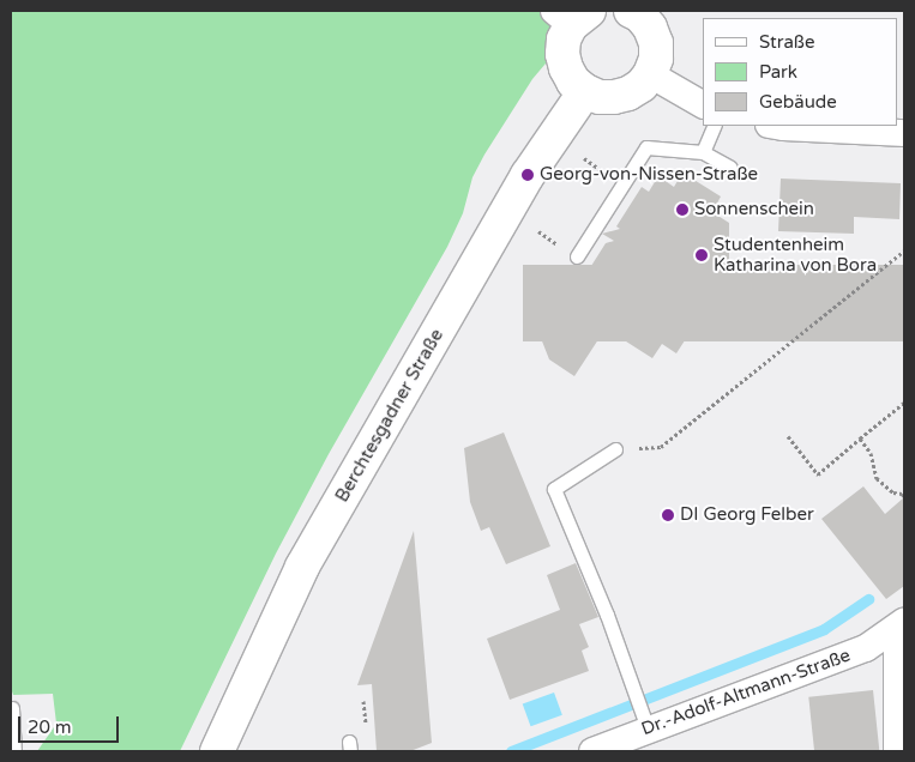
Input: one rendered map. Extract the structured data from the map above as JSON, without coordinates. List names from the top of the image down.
{
  "streets": {
    "main road": ["Berchtesgadner Straße"],
    "street": ["Dr.-Adolf-Altmann-Straße"]
  },
  "places": [
    "Georg-von-Nissen-Straße",
    "Sonnenschein",
    "Studentenheim Katharina von Bora",
    "DI Georg Felber"
  ],
  "legend": ["Straße", "Park", "Gebäude"],
  "scale_bar": "20 m"
}
